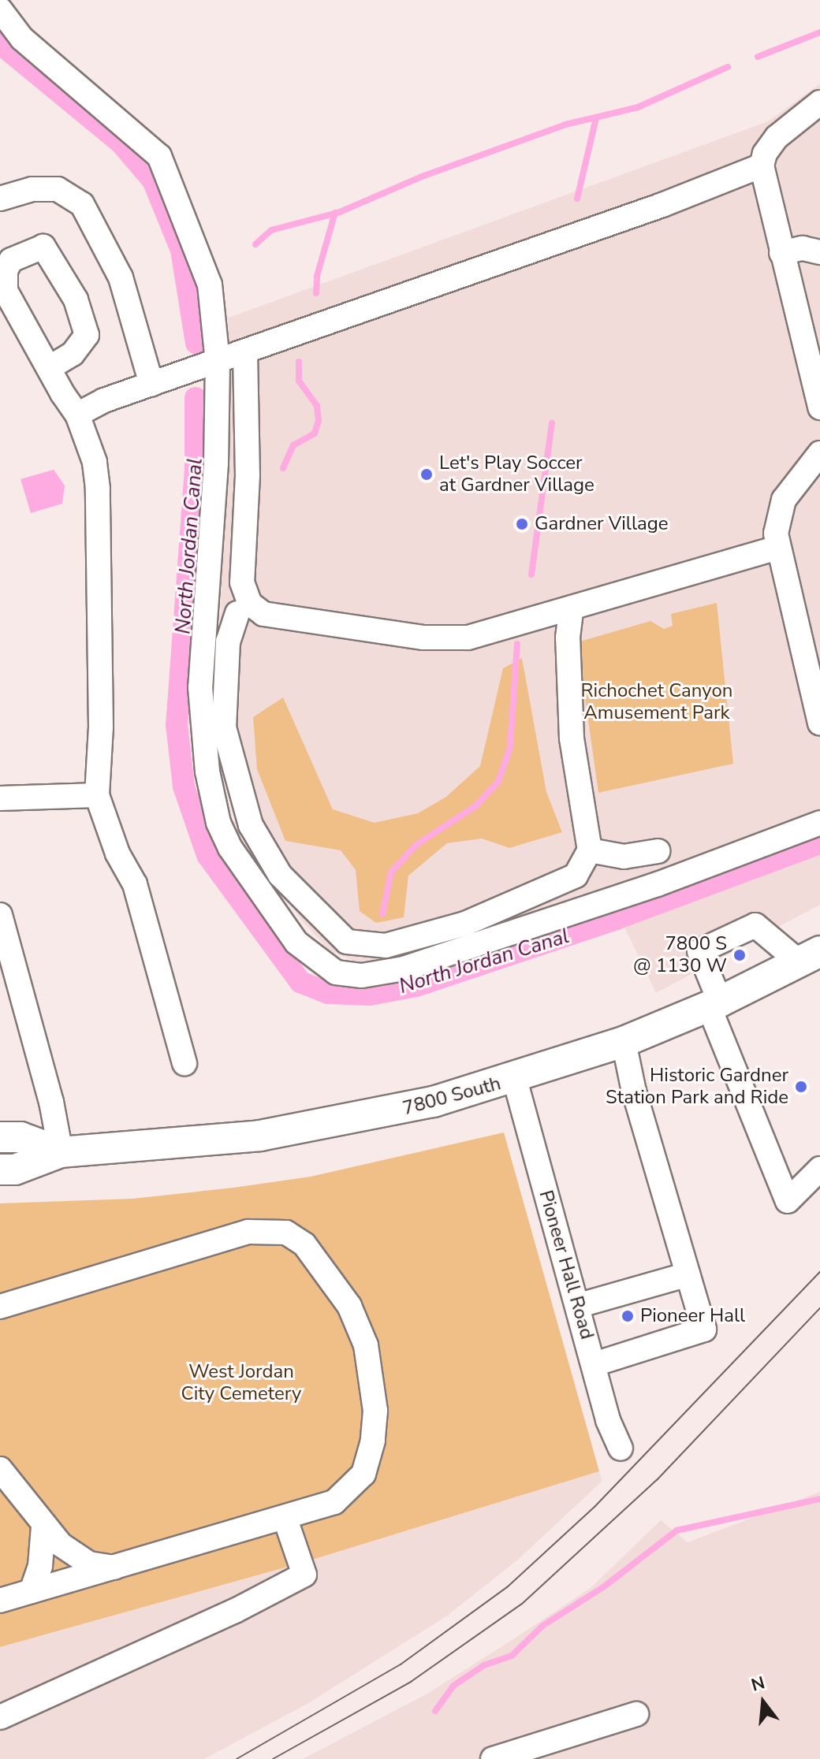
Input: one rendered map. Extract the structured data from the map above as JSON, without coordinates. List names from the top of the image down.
{
  "streets": {
    "main road": ["7800 South"],
    "street": ["Pioneer Hall Road"]
  },
  "crossings": [
    ["7800 South", "Pioneer Hall Road"]
  ],
  "water": ["North Jordan Canal"],
  "parks": ["Richochet Canyon Amusement Park", "West Jordan City Cemetery"],
  "places": [
    "Let's Play Soccer at Gardner Village",
    "Gardner Village",
    "7800 S @ 1130 W",
    "Historic Gardner Station Park and Ride",
    "Pioneer Hall"
  ],
  "north": "top"
}
